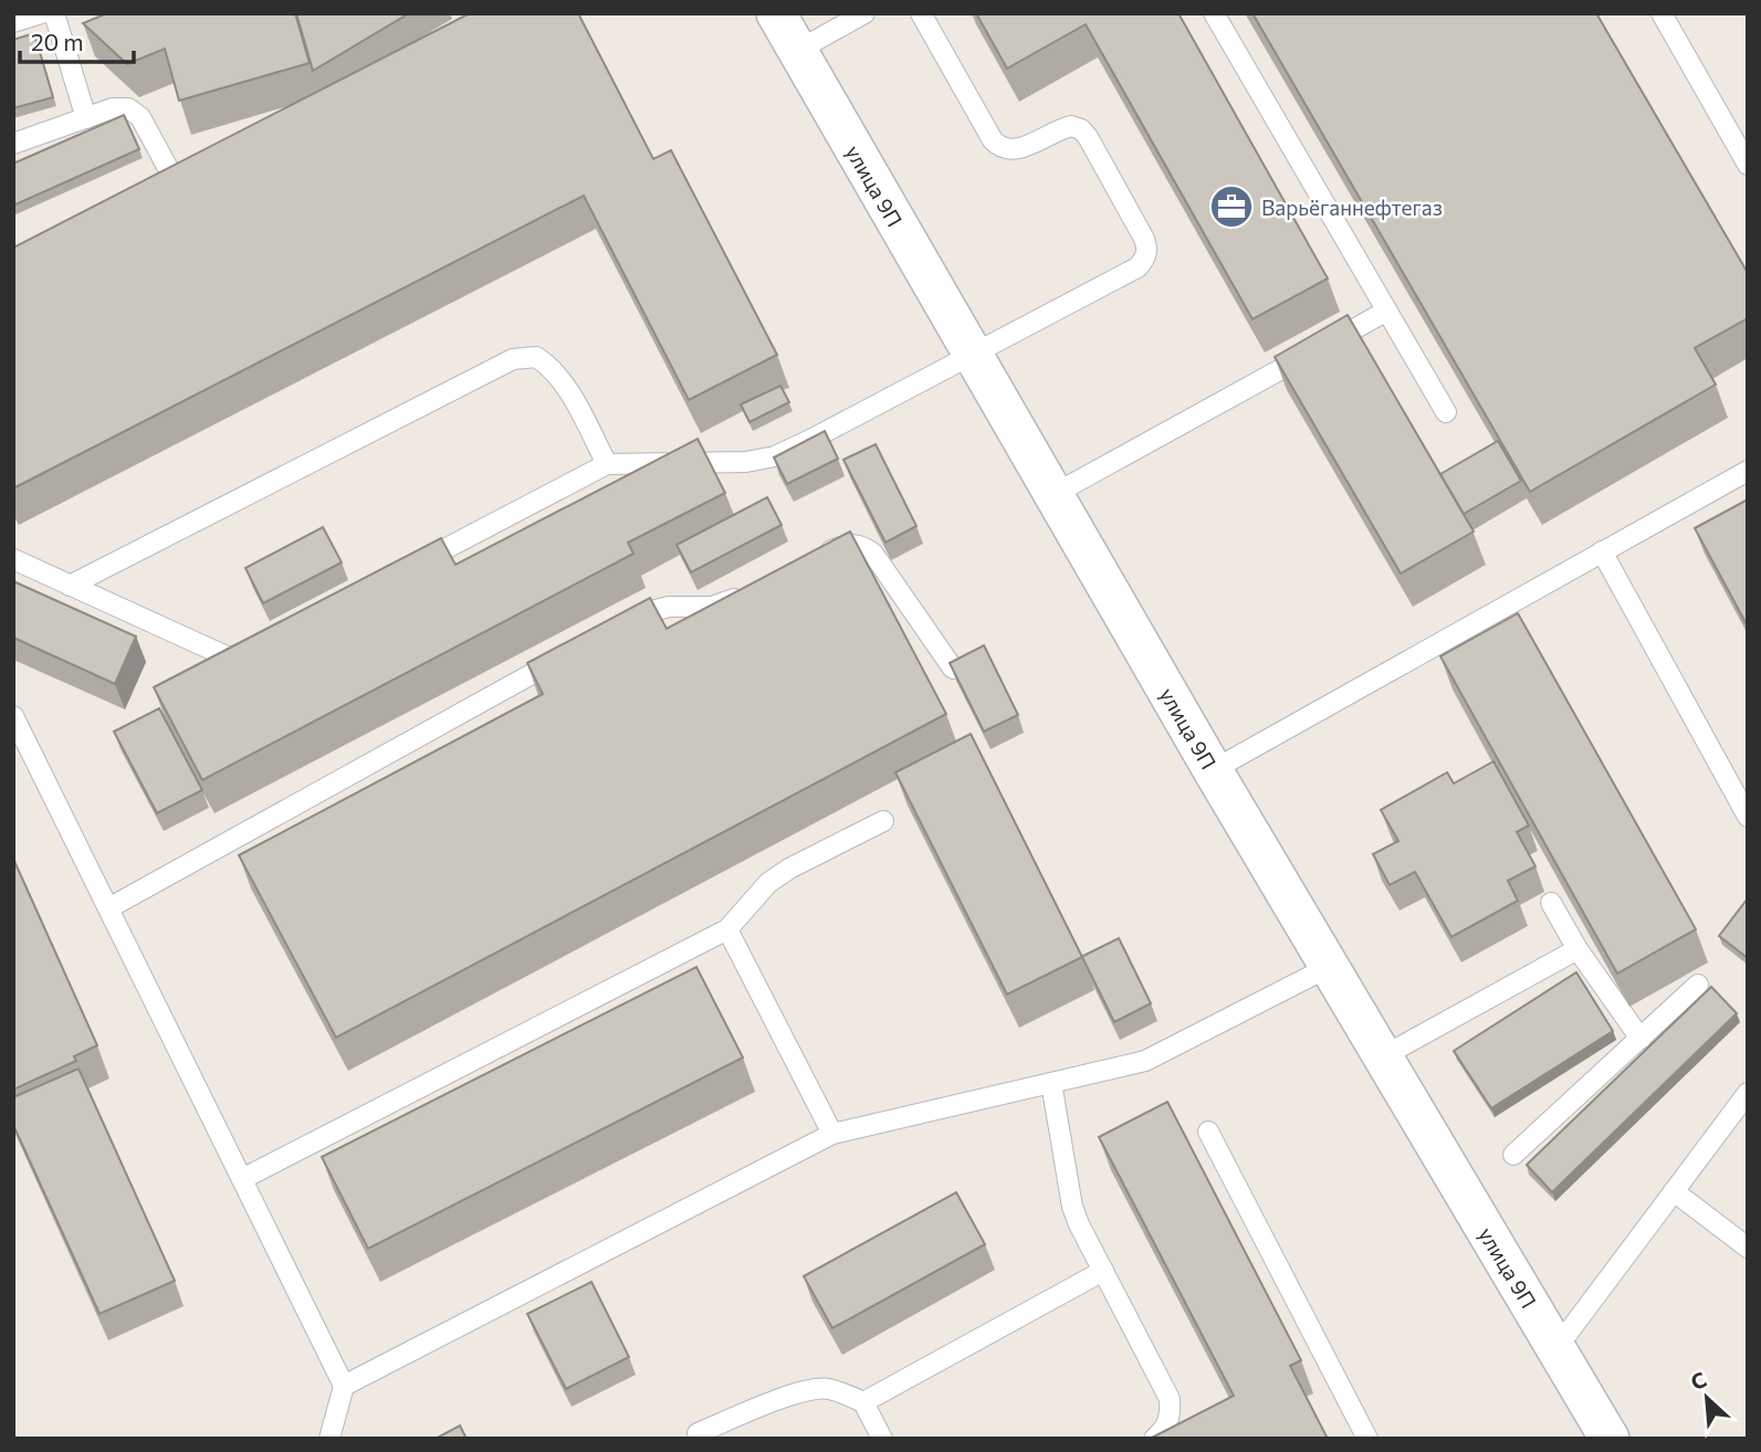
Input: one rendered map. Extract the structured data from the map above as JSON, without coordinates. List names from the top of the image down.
{
  "streets": {
    "street": ["улица 9П"]
  },
  "places": {
    "office": ["Варьёганнефтегаз"]
  },
  "scale_bar": "20 m",
  "north": "top left"
}
